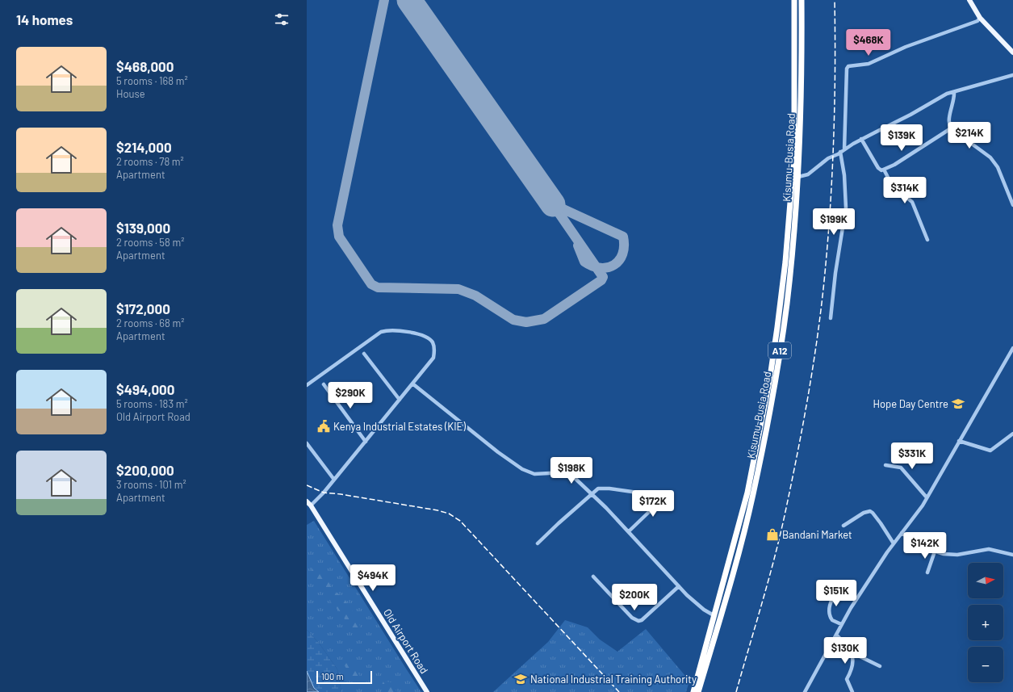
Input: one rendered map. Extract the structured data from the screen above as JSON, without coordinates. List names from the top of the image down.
{
  "streets": {
    "highway": ["Kisumu-Busia Road", "A12"],
    "main road": ["Old Airport Road"]
  },
  "places": {
    "school or university": ["Hope Day Centre", "National Industrial Training Authority"],
    "public building": ["Kenya Industrial Estates (KIE)"],
    "shop": ["Bandani Market"]
  },
  "scale_bar": "100 m",
  "north": "right",
  "page": {
    "heading": "14 homes",
    "price": [
      "$468K",
      "$214K",
      "$139K",
      "$314K",
      "$199K",
      "$290K",
      "$331K",
      "$198K",
      "$172K",
      "$142K",
      "$494K",
      "$151K",
      "$200K",
      "$130K"
    ],
    "list": [
      {
        "name": "$468,000",
        "note": "5 rooms · 168 m² · House"
      },
      {
        "name": "$214,000",
        "note": "2 rooms · 78 m² · Apartment"
      },
      {
        "name": "$139,000",
        "note": "2 rooms · 58 m² · Apartment"
      },
      {
        "name": "$172,000",
        "note": "2 rooms · 68 m² · Apartment"
      },
      {
        "name": "$494,000",
        "note": "5 rooms · 183 m² · Old Airport Road"
      },
      {
        "name": "$200,000",
        "note": "3 rooms · 101 m² · Apartment"
      }
    ],
    "map_buttons": ["+", "−"],
    "scale": "100 m"
  }
}
